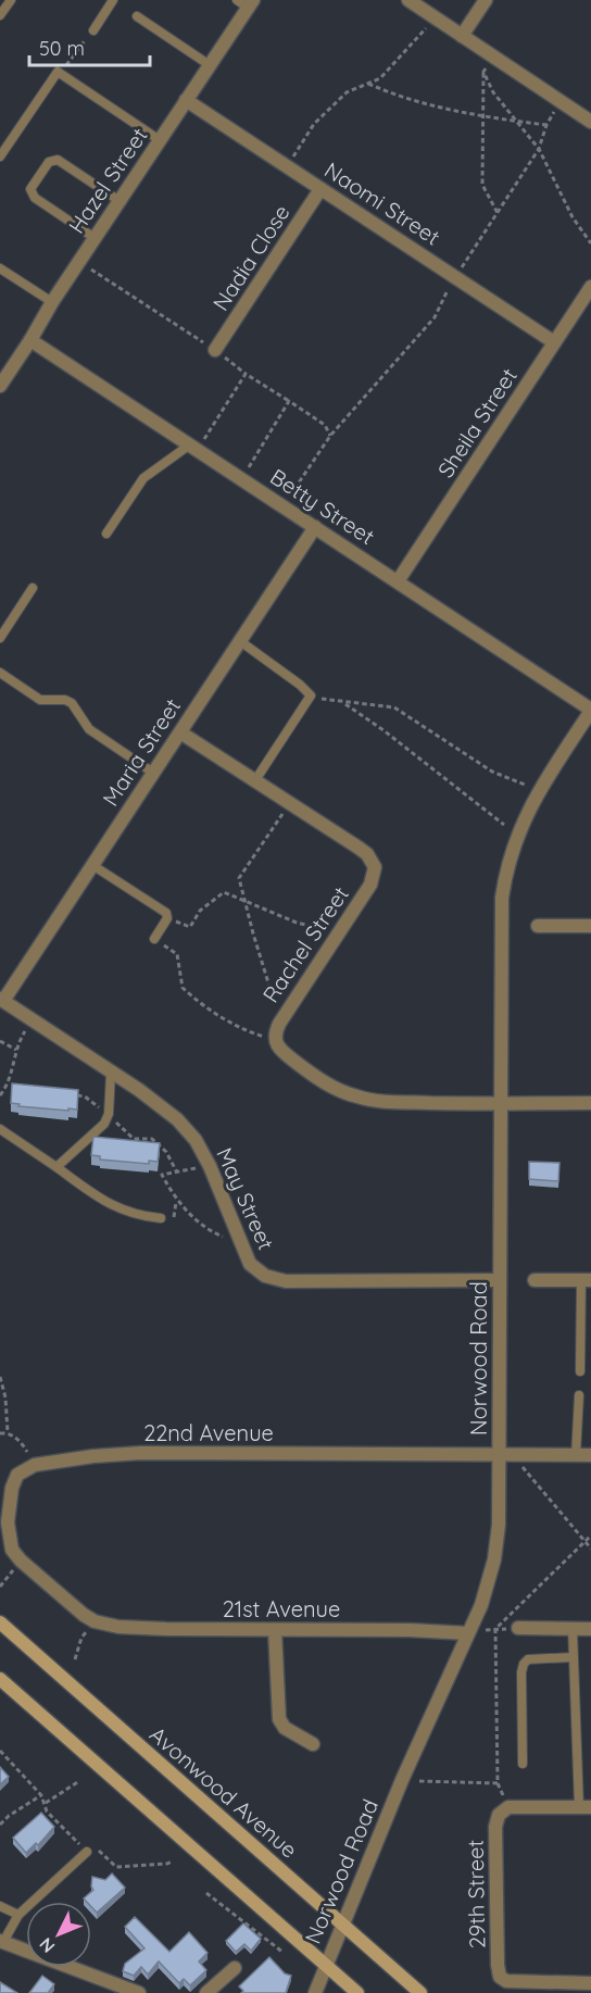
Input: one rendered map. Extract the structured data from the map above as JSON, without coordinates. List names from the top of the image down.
{
  "streets": {
    "main road": ["Avonwood Avenue"],
    "street": [
      "Hazel Street",
      "Naomi Street",
      "Nadia Close",
      "Sheila Street",
      "Betty Street",
      "Maria Street",
      "Rachel Street",
      "May Street",
      "Norwood Road",
      "22nd Avenue",
      "21st Avenue",
      "29th Street"
    ]
  },
  "crossings": [
    ["Hazel Street", "Naomi Street"],
    ["Hazel Street", "Betty Street"],
    ["Naomi Street", "Nadia Close"],
    ["Naomi Street", "Sheila Street"],
    ["Sheila Street", "Betty Street"],
    ["Betty Street", "Maria Street"],
    ["Betty Street", "Norwood Road"],
    ["Maria Street", "Rachel Street"],
    ["Maria Street", "May Street"],
    ["May Street", "Norwood Road"],
    ["Norwood Road", "22nd Avenue"],
    ["Norwood Road", "21st Avenue"],
    ["Norwood Road", "Avonwood Avenue"]
  ],
  "scale_bar": "50 m",
  "north": "bottom left"
}
